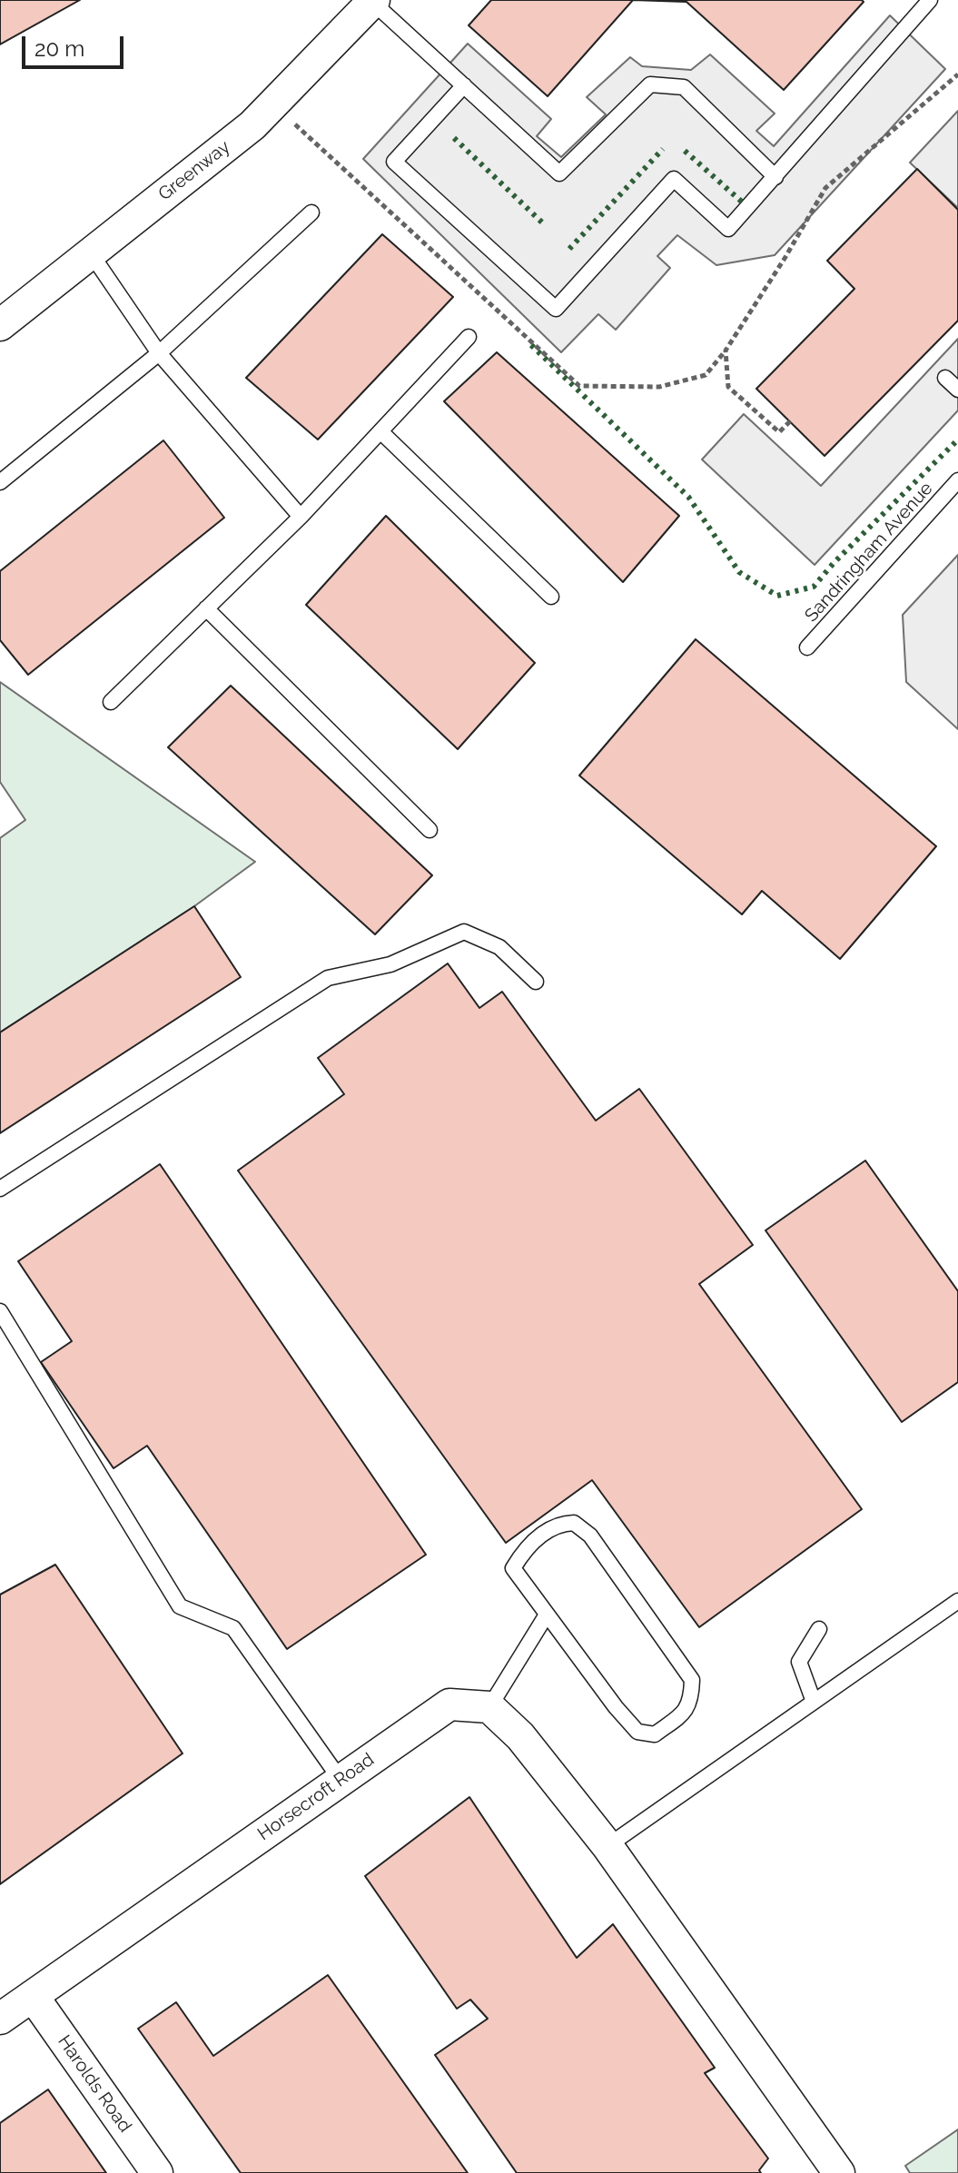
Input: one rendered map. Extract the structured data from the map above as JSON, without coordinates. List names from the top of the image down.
{
  "streets": {
    "street": ["Greenway", "Horsecroft Road", "Harolds Road"],
    "lane": ["Sandringham Avenue"]
  },
  "crossings": [
    ["Horsecroft Road", "Harolds Road"]
  ],
  "scale_bar": "20 m"
}
